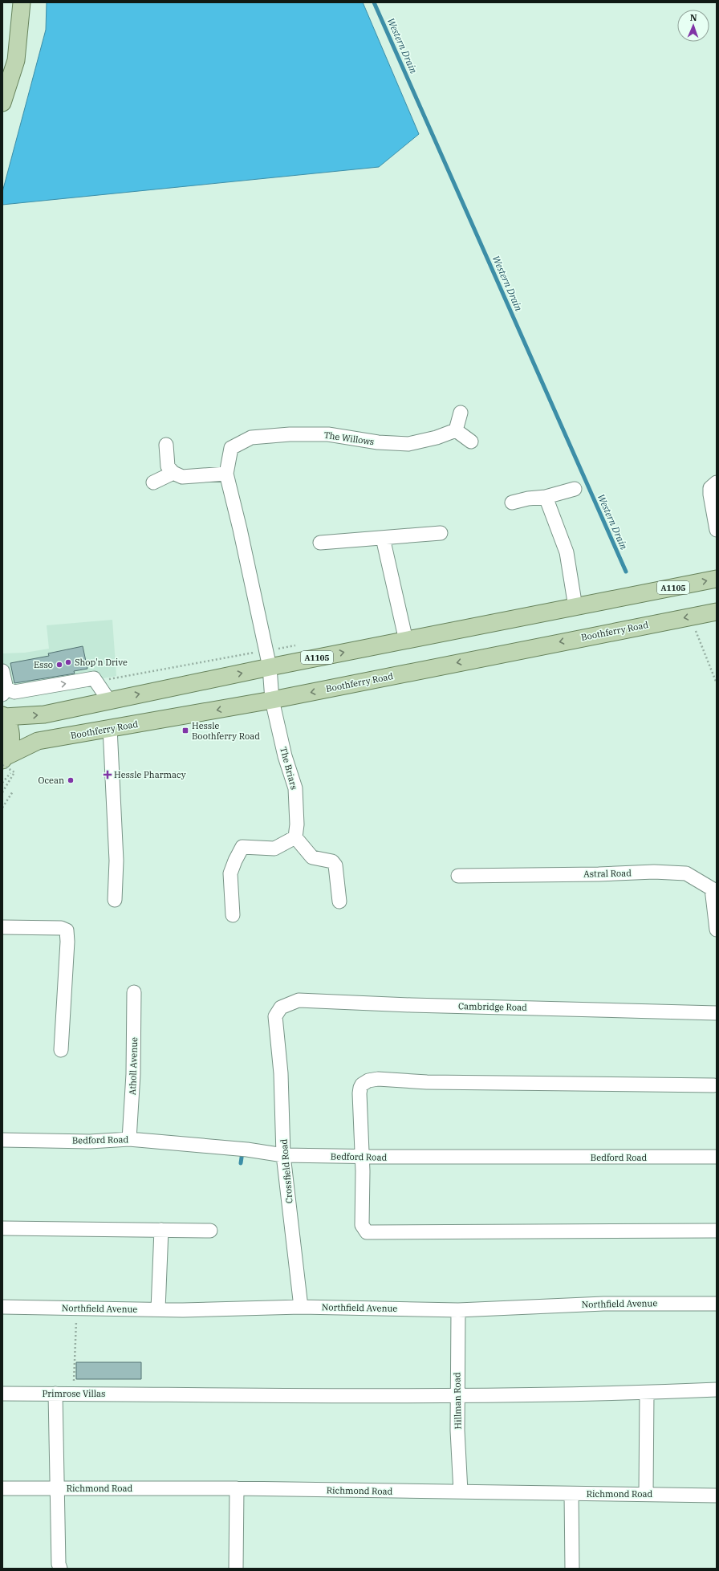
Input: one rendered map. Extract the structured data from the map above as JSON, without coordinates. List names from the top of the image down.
{
  "streets": {
    "main road": ["A1105", "Boothferry Road"],
    "street": [
      "The Willows",
      "The Briars",
      "Astral Road",
      "Cambridge Road",
      "Atholl Avenue",
      "Bedford Road",
      "Crossfield Road",
      "Northfield Avenue",
      "Primrose Villas",
      "Hillman Road",
      "Richmond Road"
    ]
  },
  "crossings": [
    ["The Willows", "A1105"],
    ["The Willows", "The Briars"],
    ["A1105", "The Briars"],
    ["Boothferry Road", "The Briars"],
    ["Cambridge Road", "Crossfield Road"],
    ["Atholl Avenue", "Bedford Road"],
    ["Bedford Road", "Crossfield Road"],
    ["Crossfield Road", "Northfield Avenue"],
    ["Northfield Avenue", "Hillman Road"],
    ["Primrose Villas", "Hillman Road"],
    ["Hillman Road", "Richmond Road"]
  ],
  "water": ["Western Drain"],
  "places": {
    "other": ["Shop'n Drive", "Esso", "Ocean"],
    "transit": ["Hessle Boothferry Road"],
    "health": ["Hessle Pharmacy"]
  },
  "north": "top"
}
